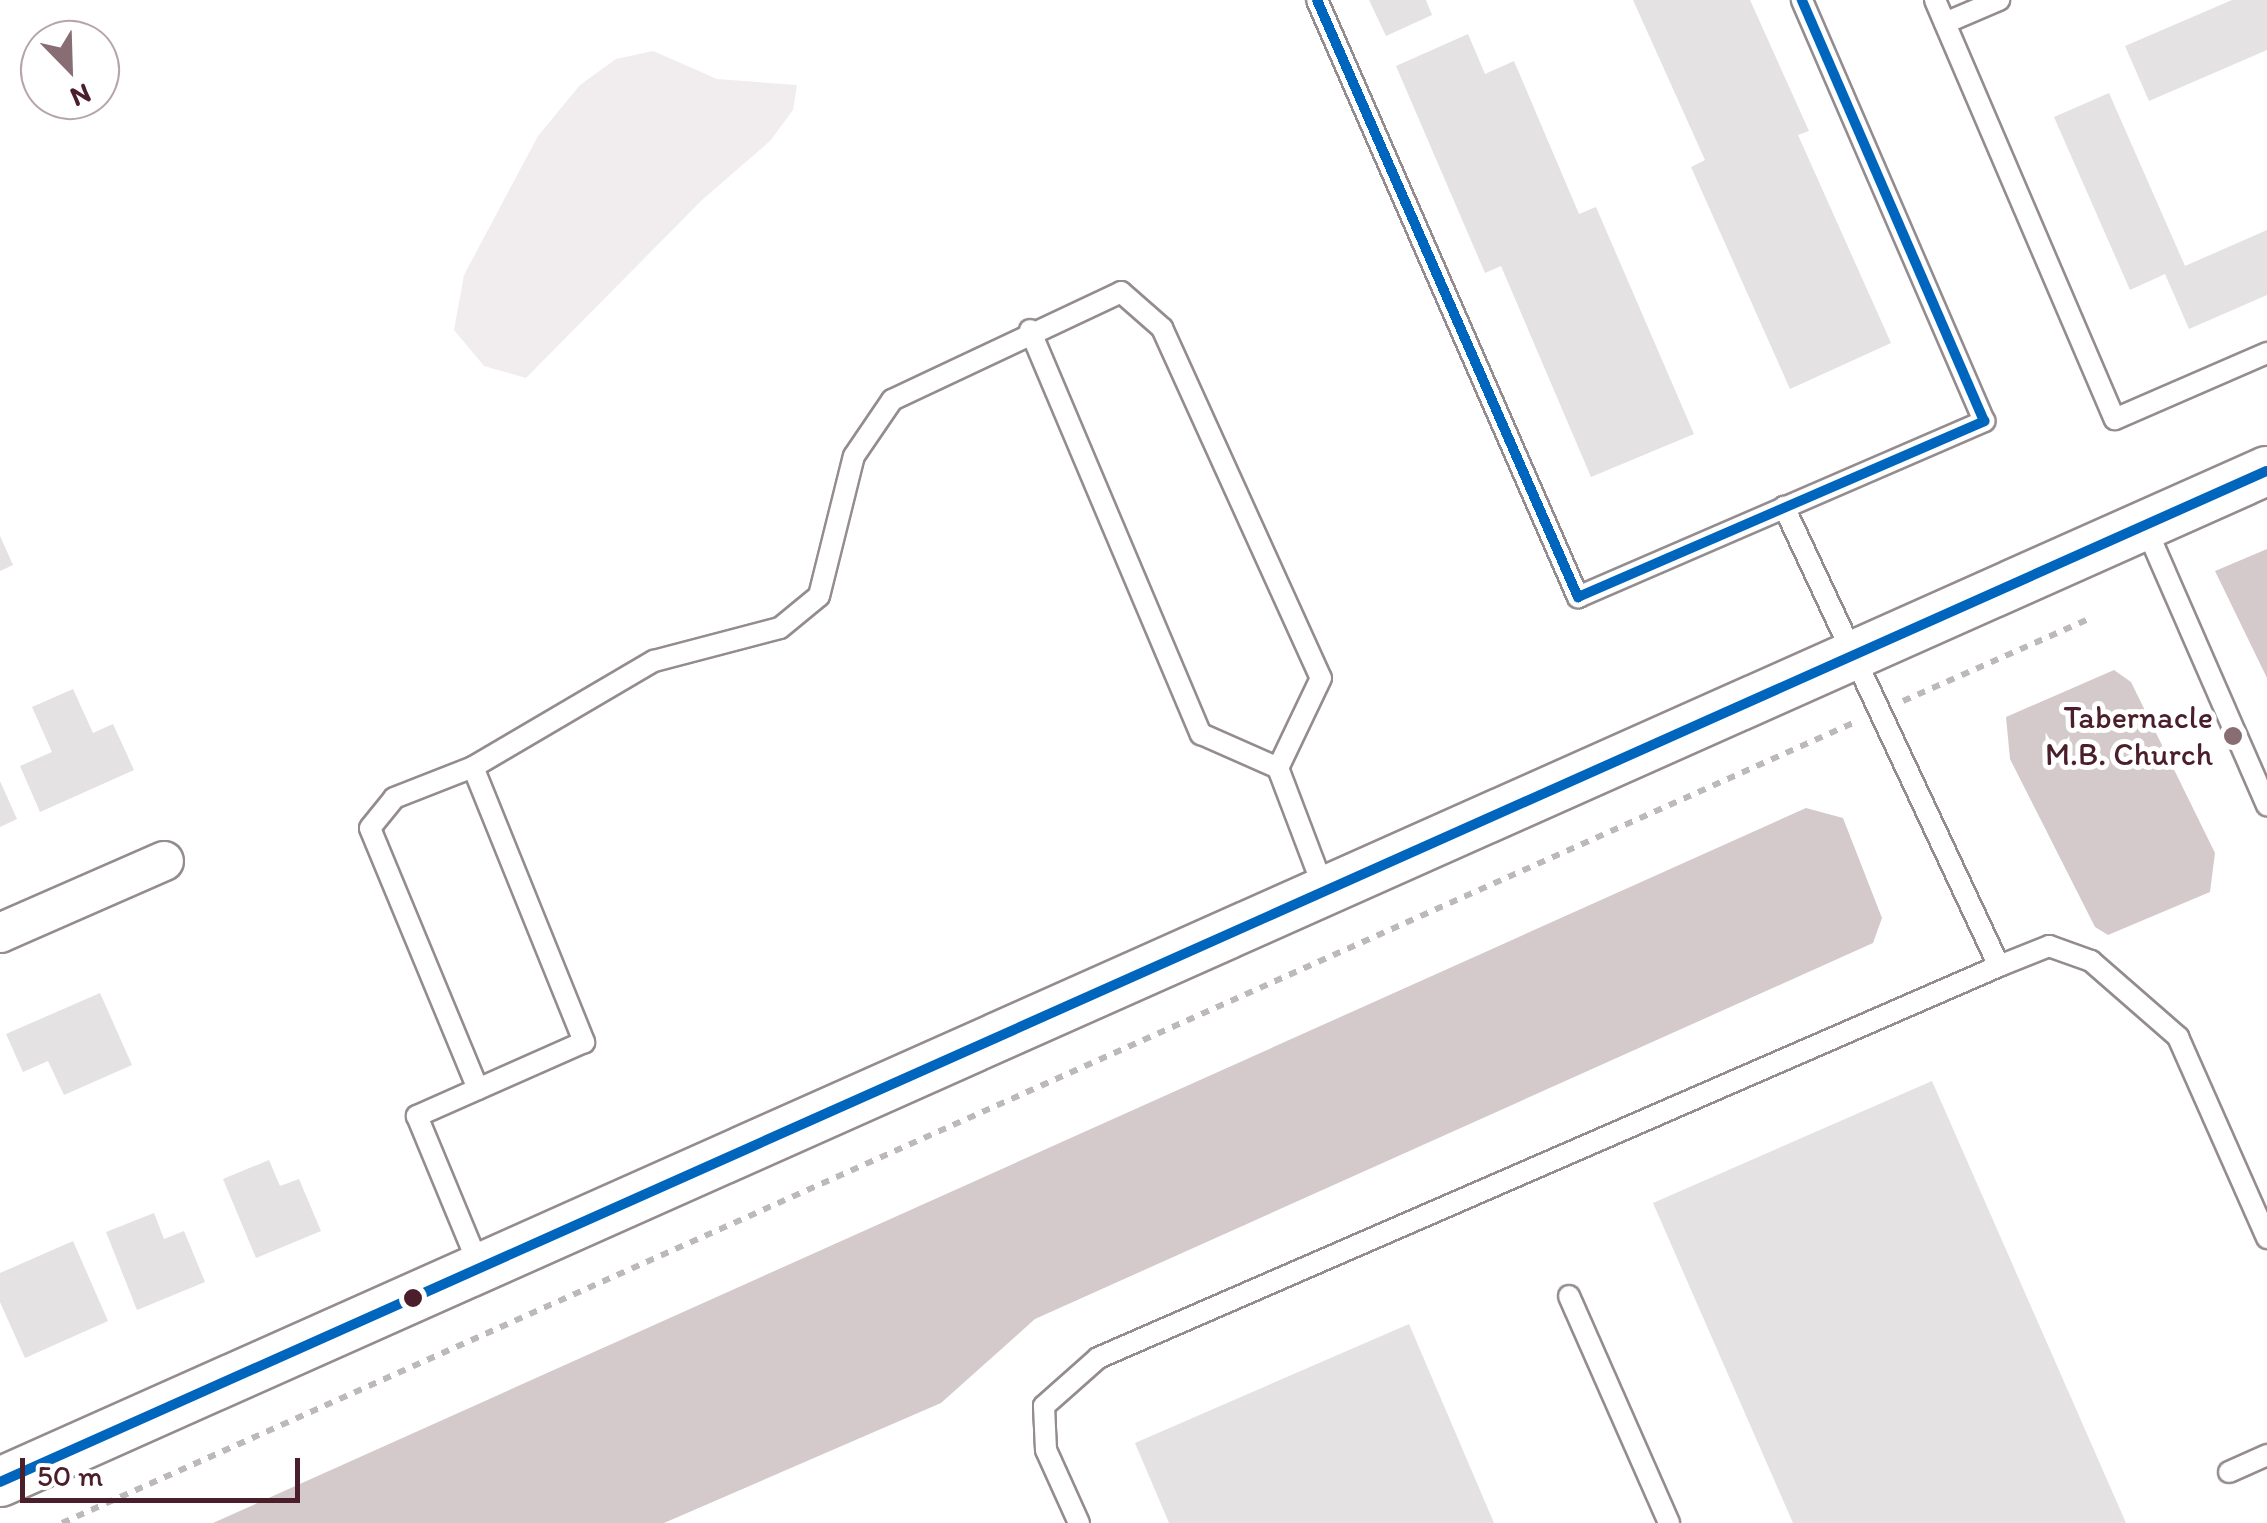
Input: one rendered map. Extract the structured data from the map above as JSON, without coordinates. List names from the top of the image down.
{
  "places": ["Tabernacle M.B. Church"],
  "scale_bar": "50 m",
  "north": "bottom right"
}
